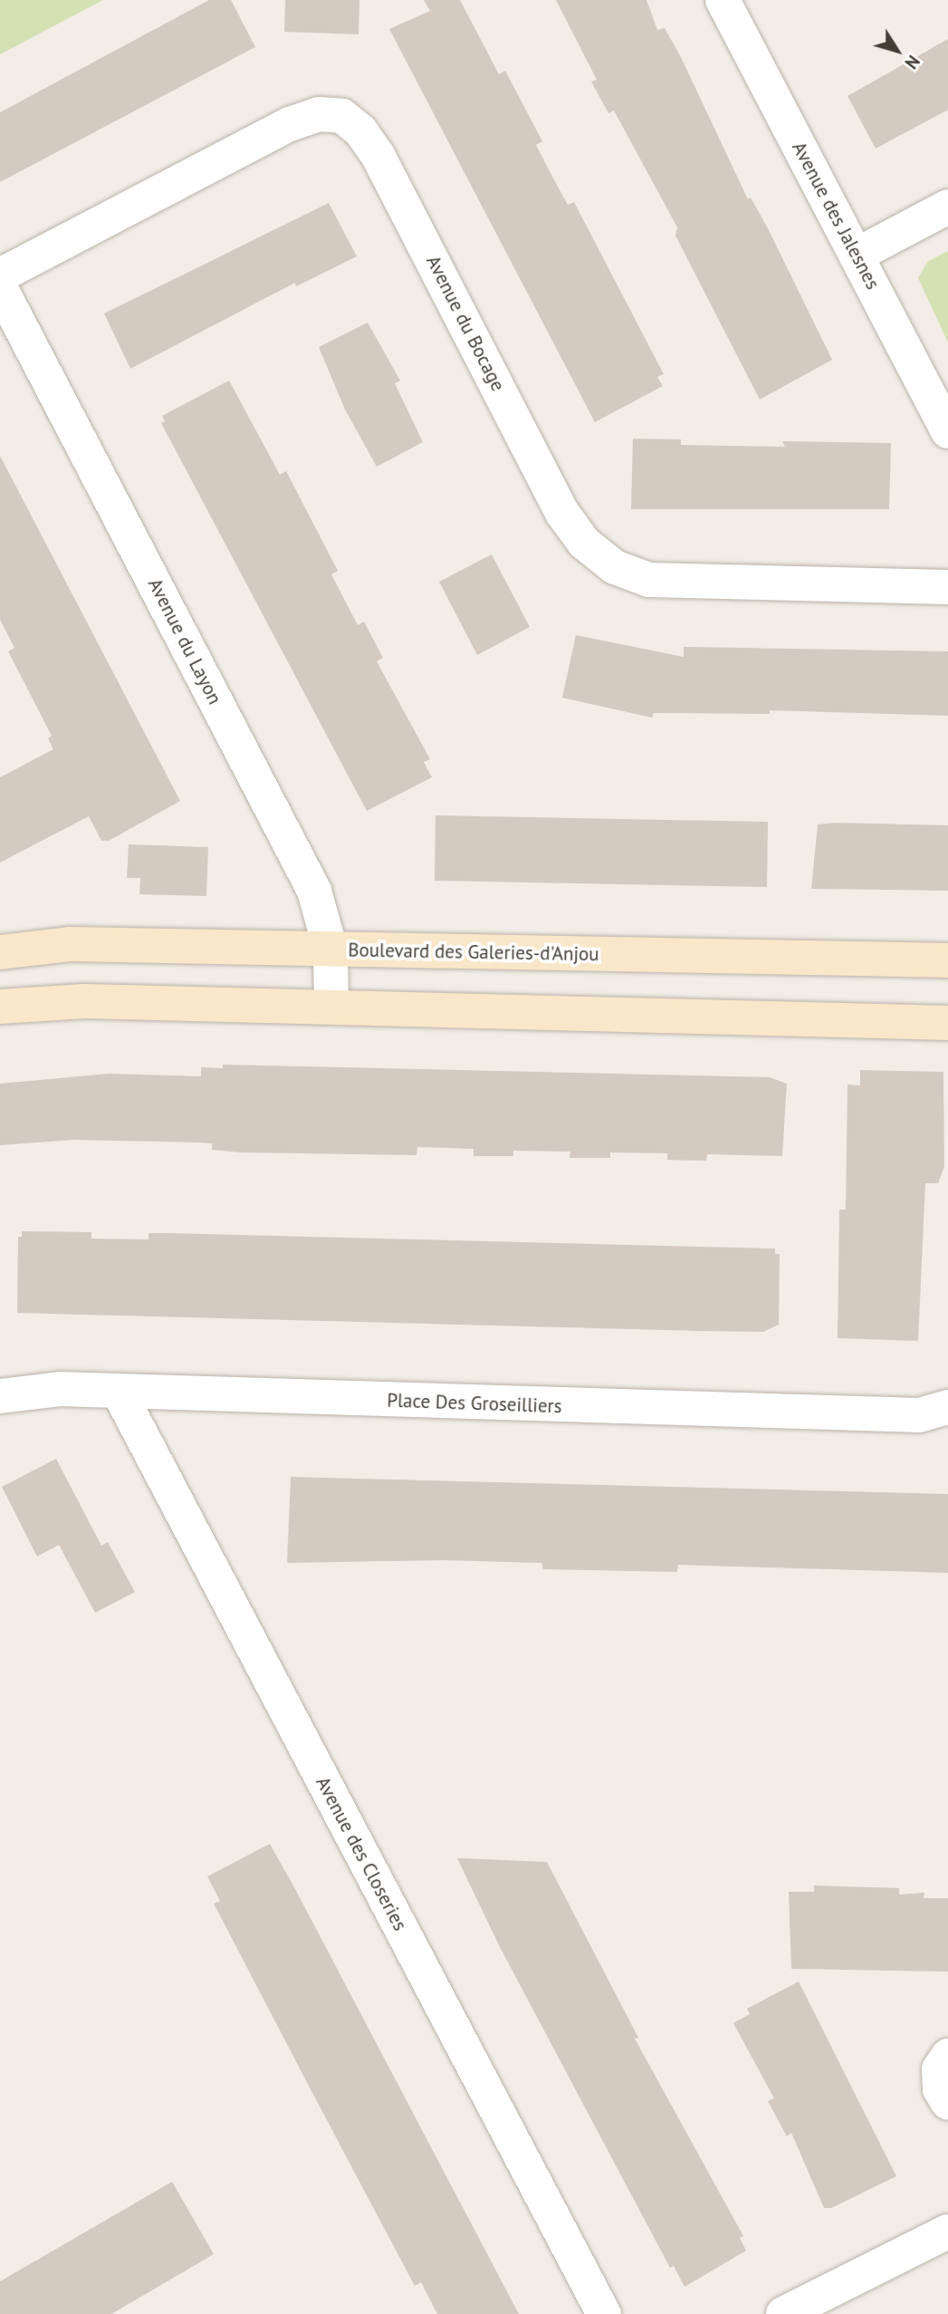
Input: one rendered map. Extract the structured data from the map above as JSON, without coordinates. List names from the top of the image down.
{
  "streets": {
    "street": [
      "Avenue des Jalesnes",
      "Avenue du Bocage",
      "Avenue du Layon",
      "Boulevard des Galeries-d'Anjou",
      "Place Des Groseilliers",
      "Avenue des Closeries"
    ]
  },
  "crossings": [
    ["Avenue du Layon", "Boulevard des Galeries-d'Anjou"],
    ["Place Des Groseilliers", "Avenue des Closeries"]
  ],
  "north": "bottom right"
}
